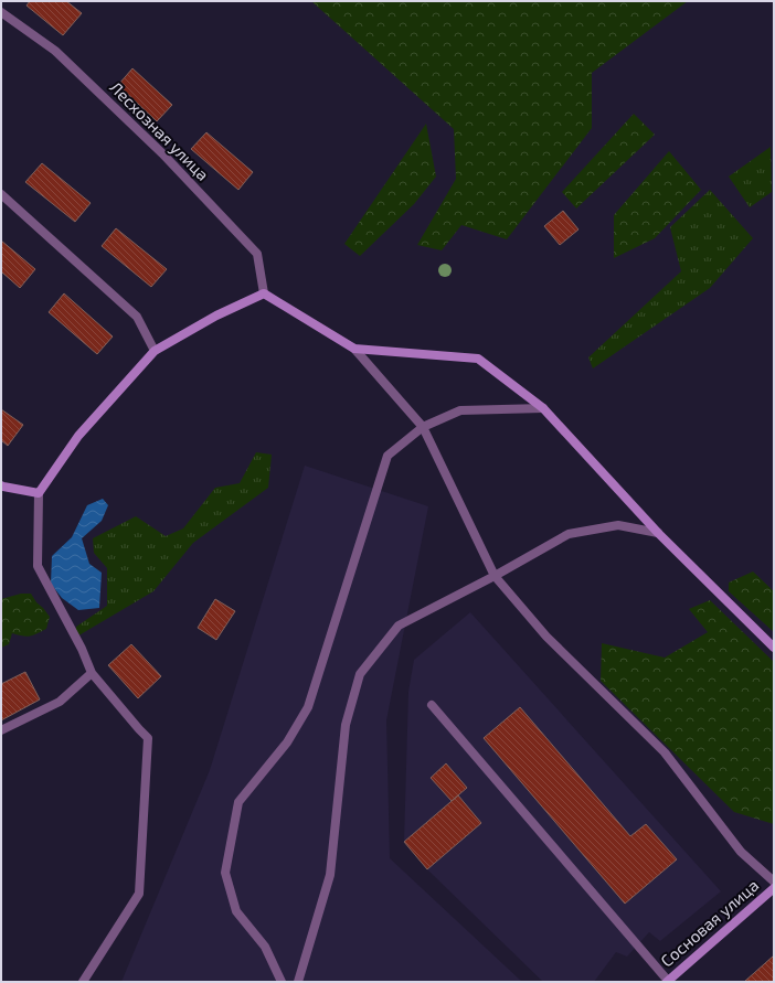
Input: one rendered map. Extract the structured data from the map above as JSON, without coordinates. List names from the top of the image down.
{
  "streets": {
    "street": ["Лесхозная улица", "Сосновая улица"]
  }
}
